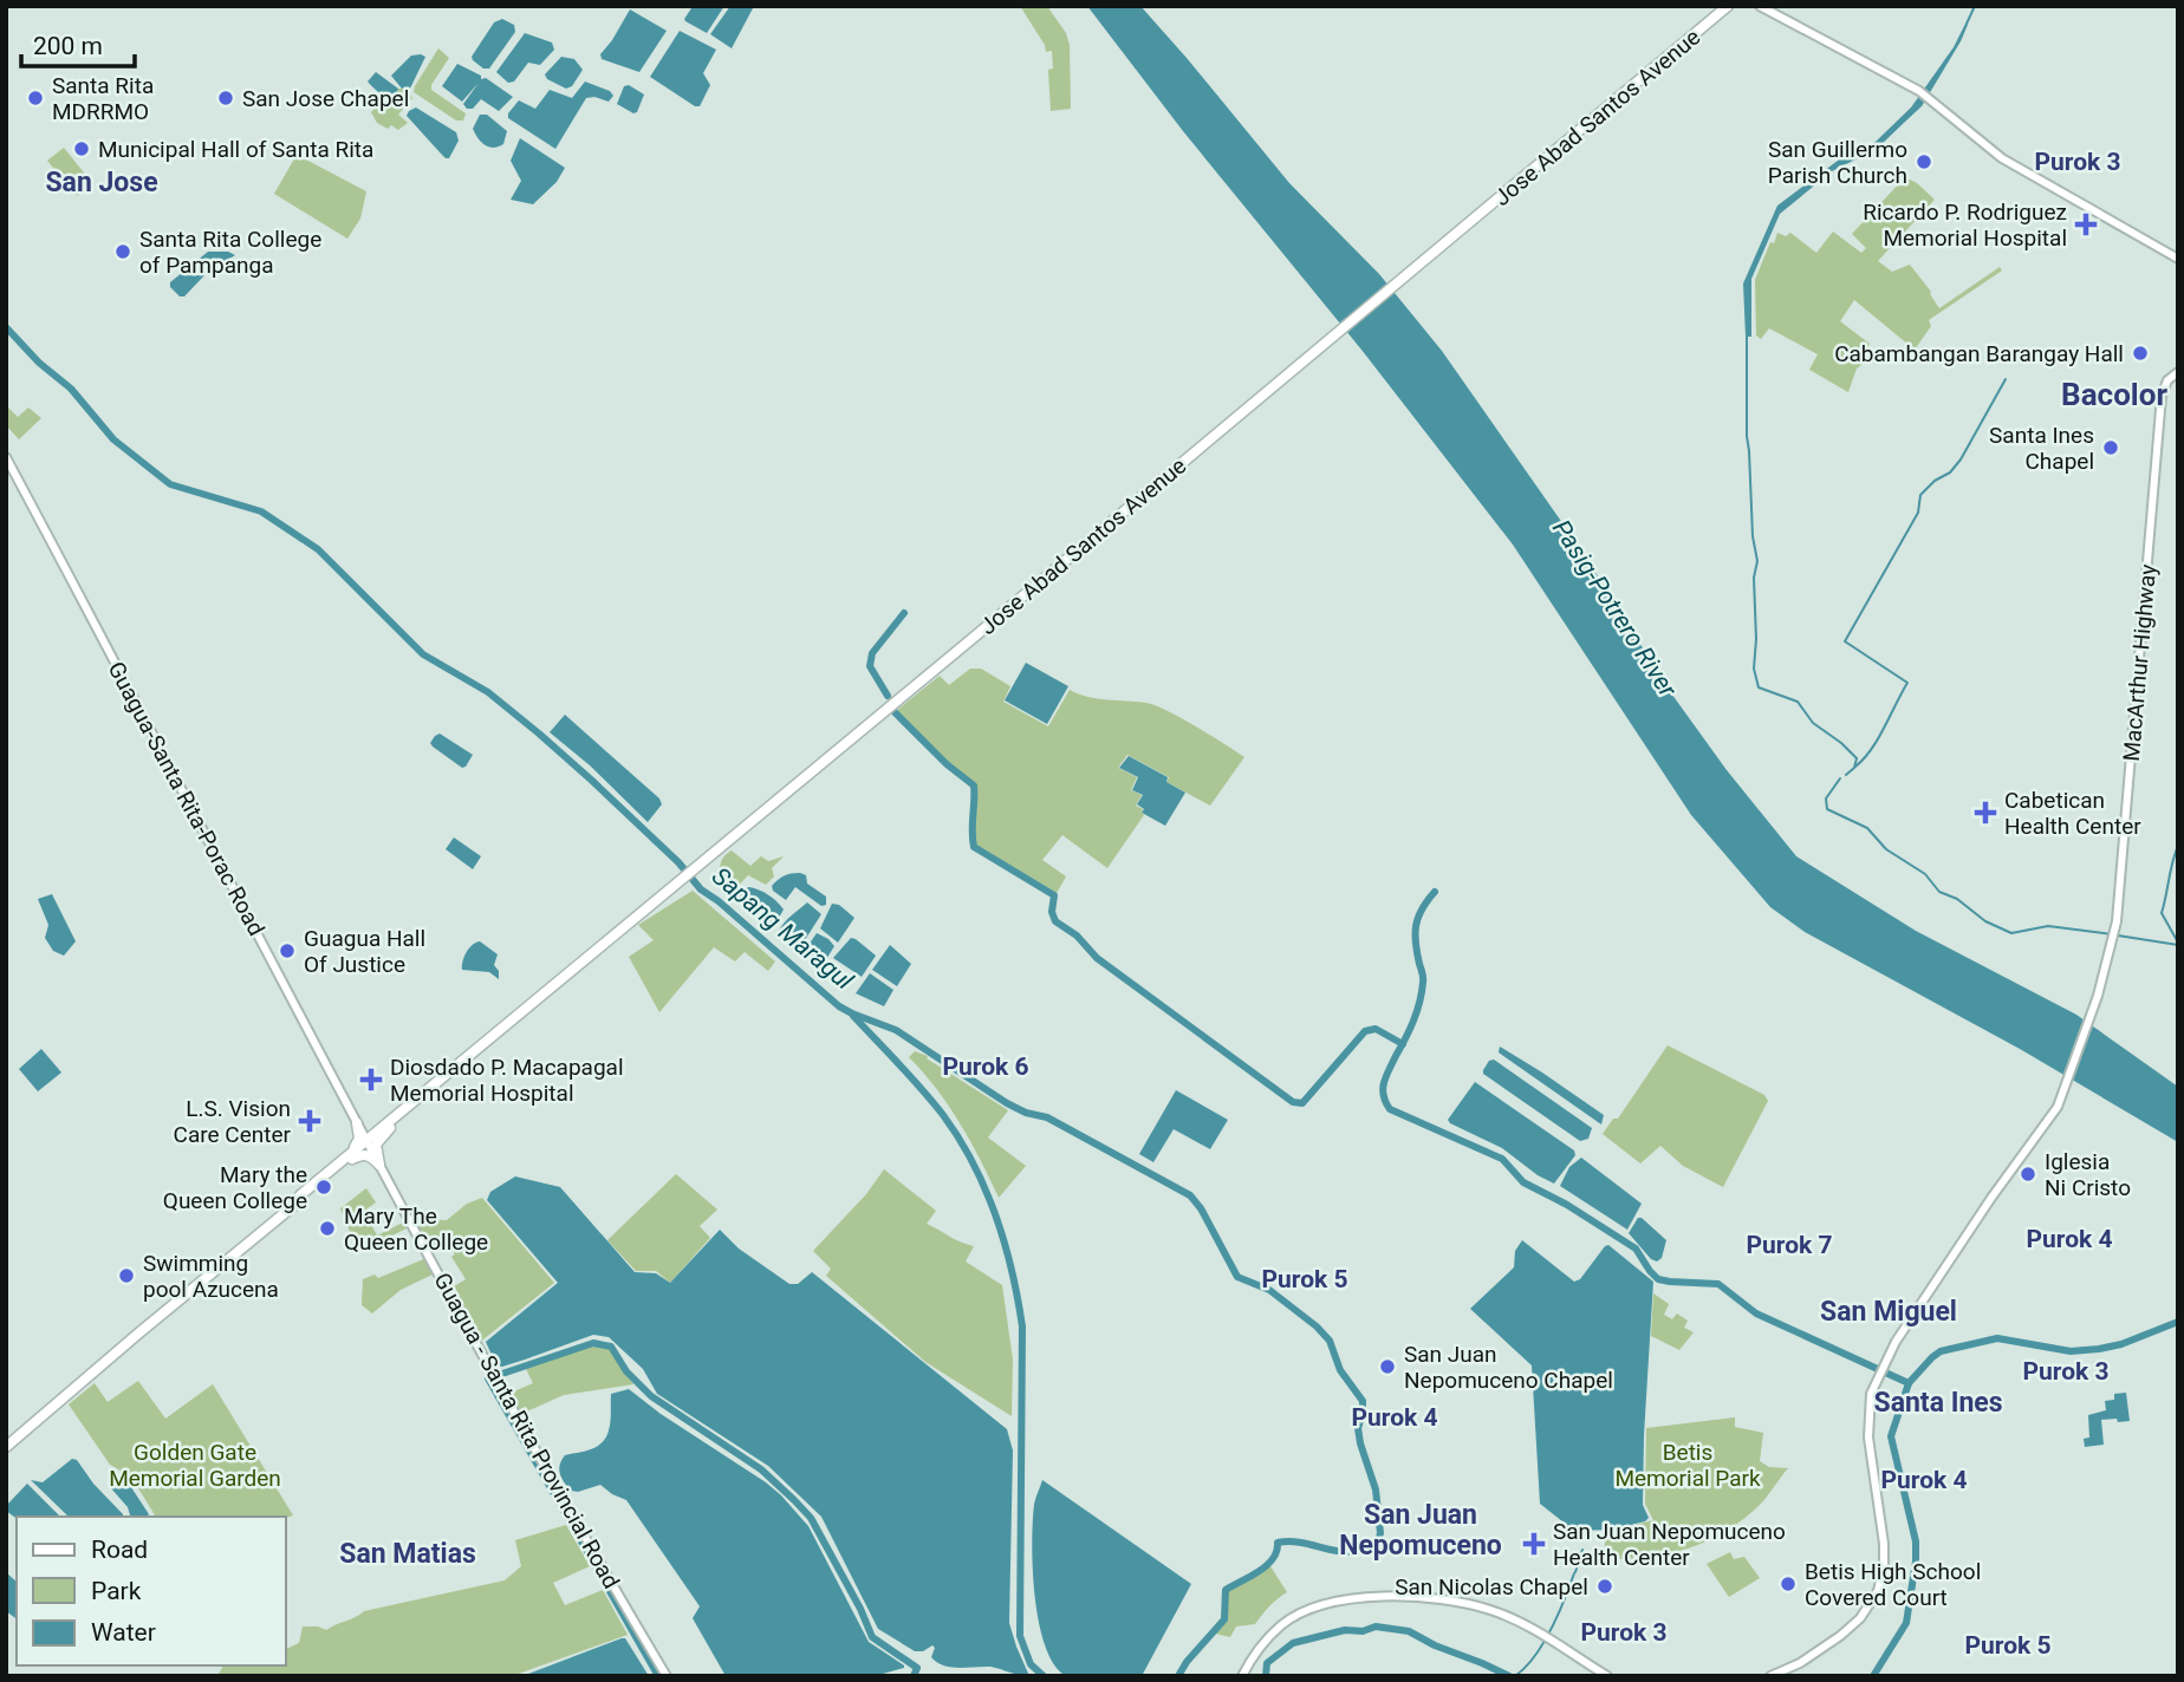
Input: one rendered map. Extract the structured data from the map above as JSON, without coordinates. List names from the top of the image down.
{
  "streets": {
    "highway": ["Jose Abad Santos Avenue"],
    "main road": ["MacArthur Highway", "Guagua-Santa Rita-Porac Road", "Guagua - Santa Rita Provincial Road"]
  },
  "crossings": [
    ["Jose Abad Santos Avenue", "Guagua-Santa Rita-Porac Road"],
    ["Jose Abad Santos Avenue", "Guagua - Santa Rita Provincial Road"],
    ["Guagua-Santa Rita-Porac Road", "Guagua - Santa Rita Provincial Road"]
  ],
  "districts": [
    "Purok 3",
    "San Jose",
    "Bacolor",
    "Purok 6",
    "Purok 4",
    "Purok 7",
    "Purok 5",
    "San Miguel",
    "Purok 3",
    "Santa Ines",
    "Purok 4",
    "Purok 4",
    "San Juan Nepomuceno",
    "San Matias",
    "Purok 3",
    "Purok 5"
  ],
  "water": ["Pasig-Potrero River", "Sapang Maragul"],
  "parks": ["Golden Gate Memorial Garden", "Betis Memorial Park"],
  "places": {
    "other": [
      "Santa Rita MDRRMO",
      "San Jose Chapel",
      "Municipal Hall of Santa Rita",
      "San Guillermo Parish Church",
      "Santa Rita College of Pampanga",
      "Cabambangan Barangay Hall",
      "Santa Ines Chapel",
      "Guagua Hall Of Justice",
      "Iglesia Ni Cristo",
      "Mary the Queen College",
      "Mary The Queen College",
      "Swimming pool Azucena",
      "San Juan Nepomuceno Chapel",
      "Betis High School Covered Court",
      "San Nicolas Chapel"
    ],
    "health": [
      "Ricardo P. Rodriguez Memorial Hospital",
      "Cabetican Health Center",
      "Diosdado P. Macapagal Memorial Hospital",
      "L.S. Vision Care Center",
      "San Juan Nepomuceno Health Center"
    ]
  },
  "legend": ["Road", "Park", "Water"],
  "scale_bar": "200 m"
}
